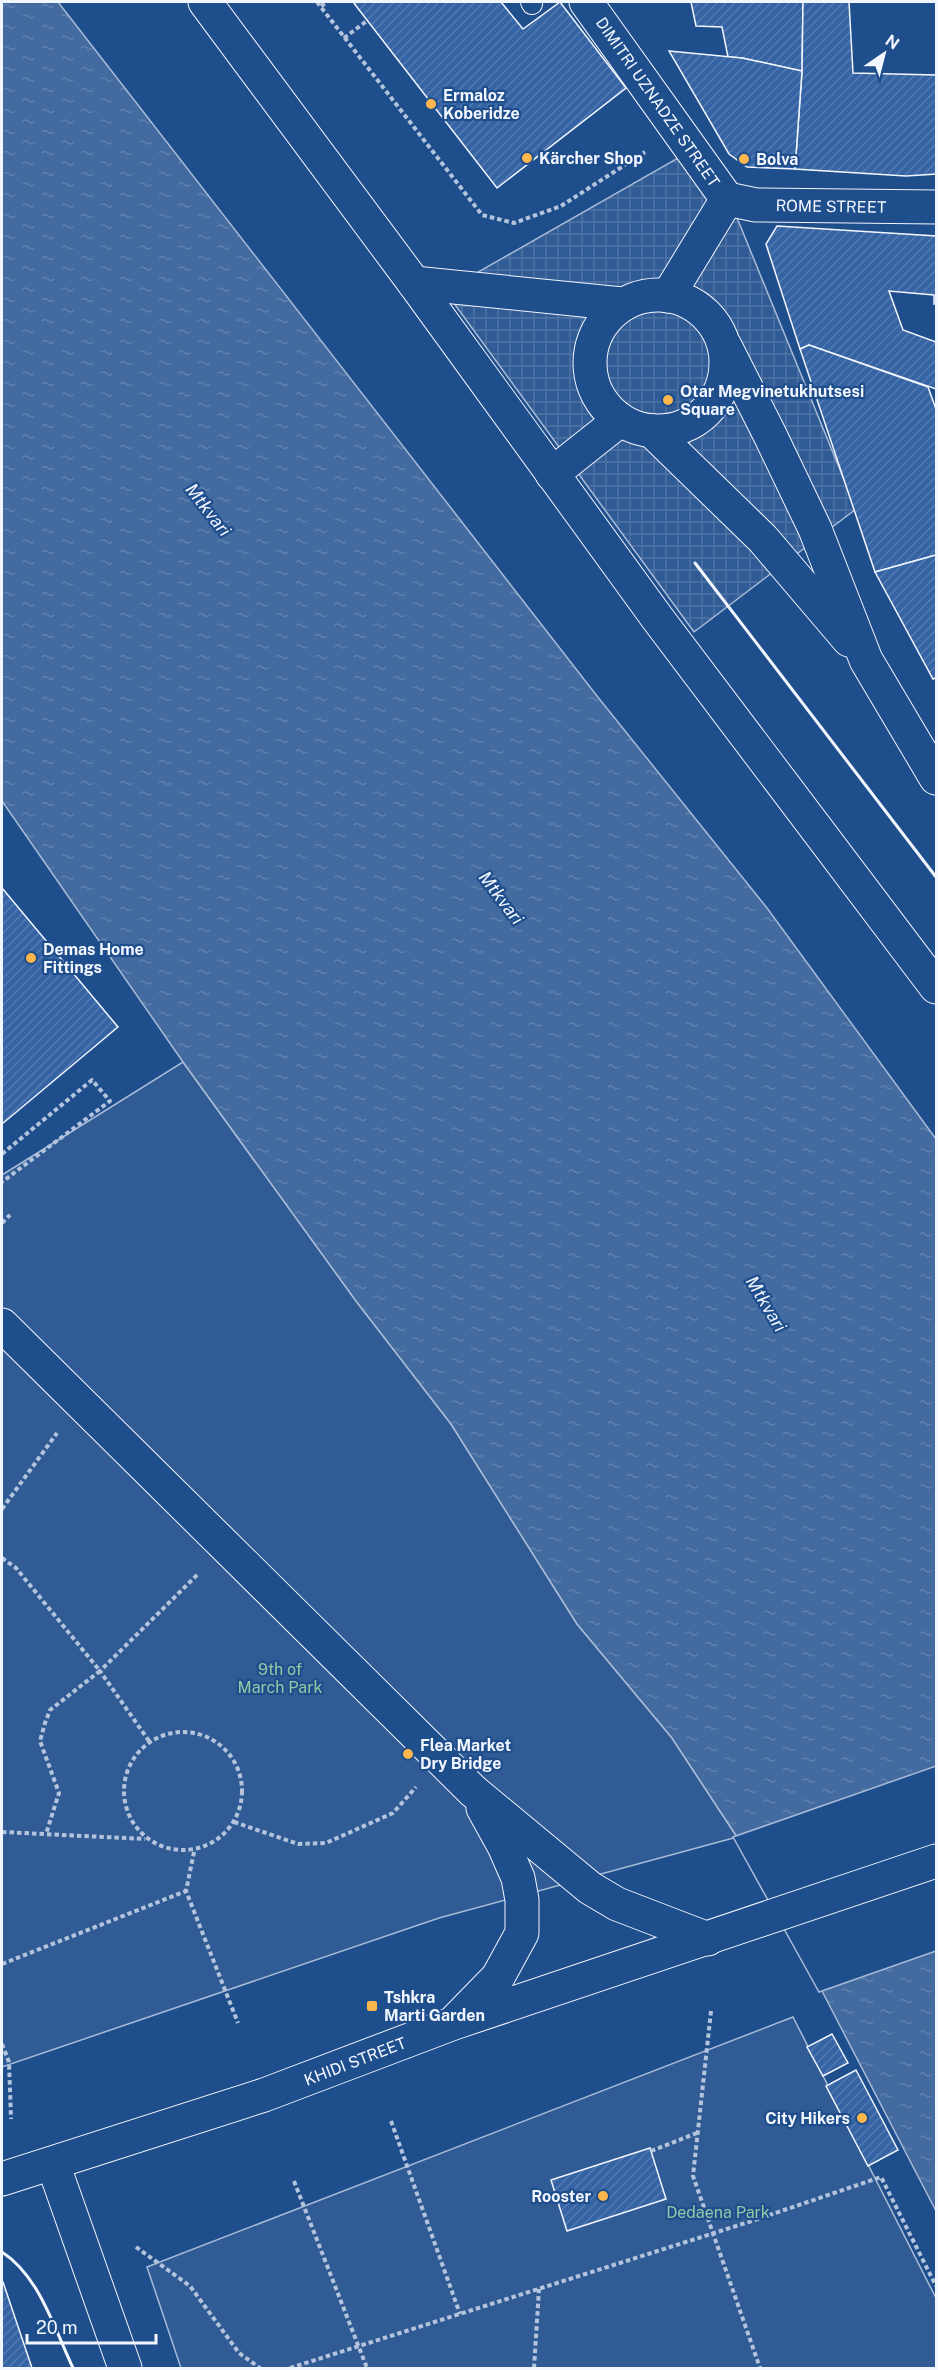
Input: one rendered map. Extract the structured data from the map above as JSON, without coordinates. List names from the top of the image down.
{
  "streets": {
    "street": ["DIMITRI UZNADZE STREET", "ROME STREET", "KHIDI STREET"]
  },
  "crossings": [
    ["DIMITRI UZNADZE STREET", "ROME STREET"]
  ],
  "water": ["Mtkvari"],
  "parks": ["9th of March Park", "Dedaena Park"],
  "places": {
    "other": [
      "Ermaloz Koberidze",
      "Kärcher Shop",
      "Bolva",
      "Otar Megvinetukhutsesi Square",
      "Demas Home Fittings",
      "Flea Market Dry Bridge",
      "City Hikers",
      "Rooster"
    ],
    "transit": ["Tshkra Marti Garden"]
  },
  "scale_bar": "20 m",
  "north": "top right"
}
